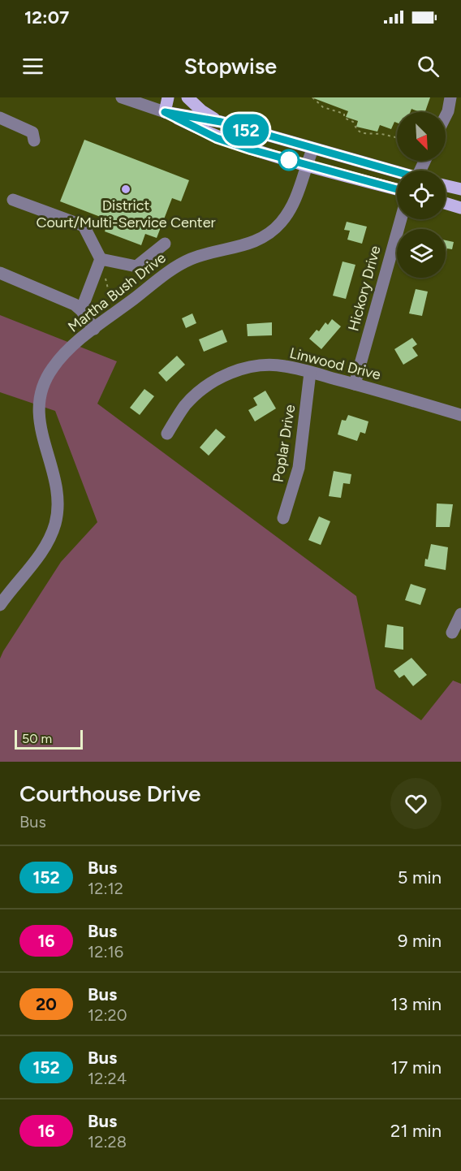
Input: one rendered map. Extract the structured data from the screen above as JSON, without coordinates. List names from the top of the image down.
{
  "streets": {
    "street": [
      "Hickory Drive",
      "Martha Bush Drive",
      "Linwood Drive",
      "Poplar Drive"
    ]
  },
  "crossings": [
    ["Hickory Drive", "Linwood Drive"],
    ["Linwood Drive", "Poplar Drive"]
  ],
  "places": ["District Court/Multi-Service Center"],
  "lines": ["bus line 152"],
  "scale_bar": "50 m",
  "north": "bottom right",
  "page": {
    "status": "12:07",
    "header": "Stopwise",
    "on_map": "152",
    "scale": "50 m",
    "heading": ["Courthouse Drive", "Bus"],
    "list": [
      {
        "mark": "152",
        "name": "Bus",
        "note": "12:12",
        "value": "5 min"
      },
      {
        "mark": "16",
        "name": "Bus",
        "note": "12:16",
        "value": "9 min"
      },
      {
        "mark": "20",
        "name": "Bus",
        "note": "12:20",
        "value": "13 min"
      },
      {
        "mark": "152",
        "name": "Bus",
        "note": "12:24",
        "value": "17 min"
      },
      {
        "mark": "16",
        "name": "Bus",
        "note": "12:28",
        "value": "21 min"
      }
    ]
  }
}
